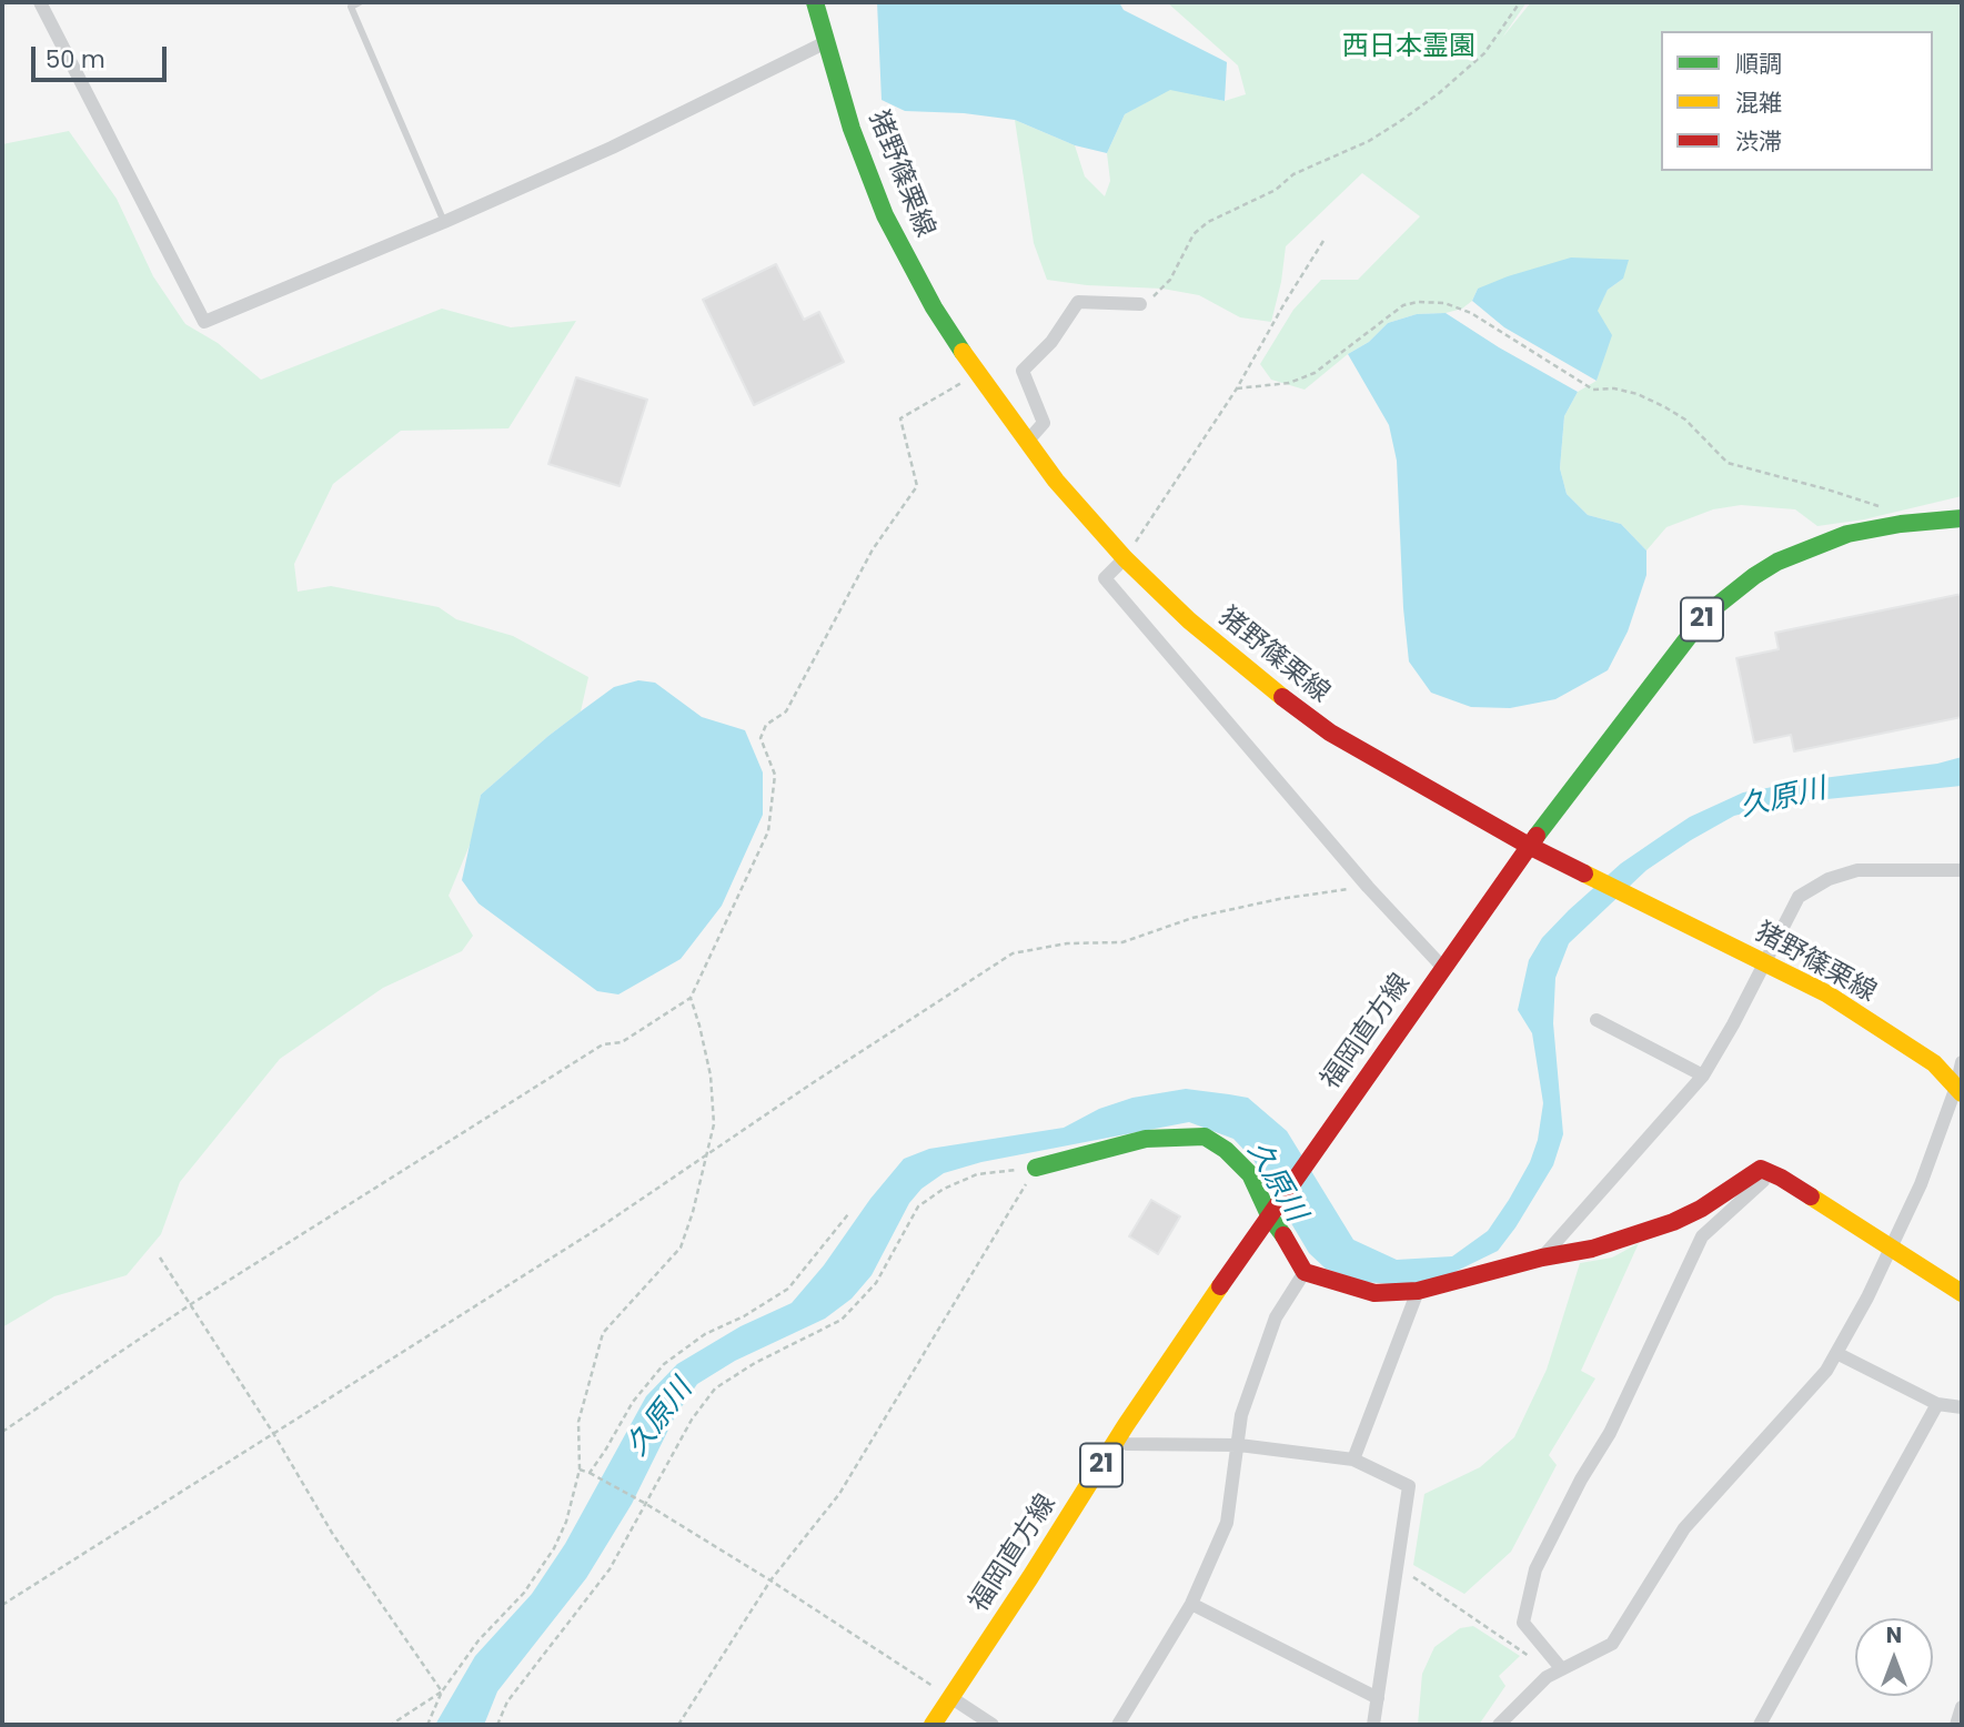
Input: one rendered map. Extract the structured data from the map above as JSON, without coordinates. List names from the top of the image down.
{
  "streets": {
    "main road": ["猪野篠栗線", "21", "福岡直方線"]
  },
  "crossings": [
    ["猪野篠栗線", "福岡直方線"]
  ],
  "water": ["久原川"],
  "parks": ["西日本霊園"],
  "legend": ["順調", "混雑", "渋滞"],
  "scale_bar": "50 m",
  "north": "top"
}
